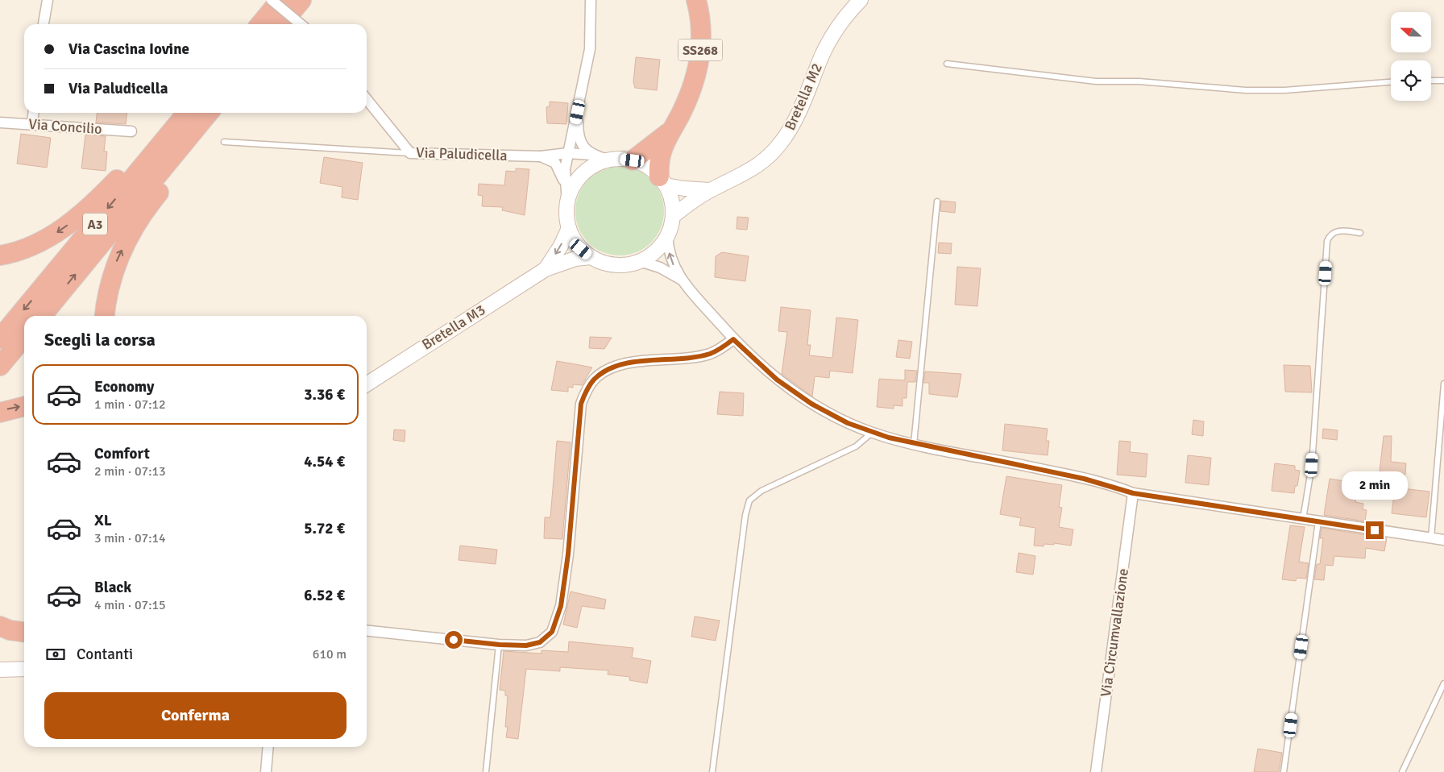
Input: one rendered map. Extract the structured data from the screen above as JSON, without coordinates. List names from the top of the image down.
{
  "streets": {
    "highway": ["SS268", "A3"],
    "street": [
      "Bretella M2",
      "Via Concilio",
      "Via Paludicella",
      "Bretella M3",
      "Via Circumvallazione"
    ]
  },
  "crossings": [
    ["SS268", "Bretella M2"],
    ["SS268", "Via Paludicella"],
    ["SS268", "Bretella M3"],
    ["Bretella M2", "Via Paludicella"],
    ["Bretella M2", "Bretella M3"],
    ["Via Paludicella", "Bretella M3"]
  ],
  "north": "left",
  "page": {
    "banner": ["Via Cascina Iovine", "Via Paludicella"],
    "heading": "Scegli la corsa",
    "list": [
      {
        "name": "Economy",
        "note": "1 min · 07:12",
        "value": "3.36 €"
      },
      {
        "name": "Comfort",
        "note": "2 min · 07:13",
        "value": "4.54 €"
      },
      {
        "name": "XL",
        "note": "3 min · 07:14",
        "value": "5.72 €"
      },
      {
        "name": "Black",
        "note": "4 min · 07:15",
        "value": "6.52 €"
      }
    ],
    "bubble": "2 min",
    "pay": ["Contanti", "610 m"],
    "buttons": "Conferma"
  }
}
